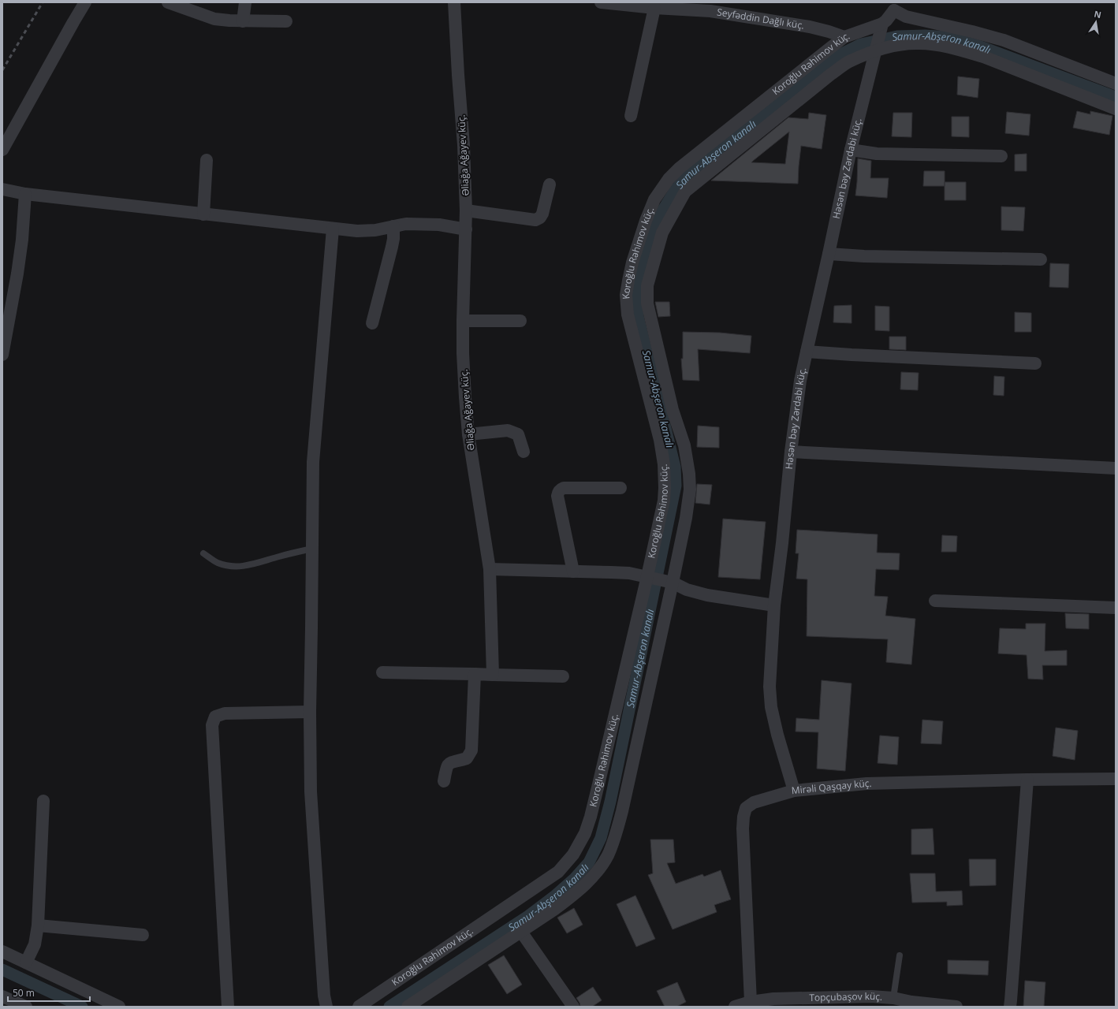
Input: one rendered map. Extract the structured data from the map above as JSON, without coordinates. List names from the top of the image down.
{
  "streets": {
    "street": [
      "Seyfəddin Dağlı küç.",
      "Koroğlu Rəhimov küç.",
      "Əliağa Ağayev küç.",
      "Həsən bəy Zərdabi küç.",
      "Mirəli Qaşqay küç.",
      "Topçubaşov küç."
    ]
  },
  "crossings": [
    ["Seyfəddin Dağlı küç.", "Koroğlu Rəhimov küç."],
    ["Koroğlu Rəhimov küç.", "Həsən bəy Zərdabi küç."],
    ["Həsən bəy Zərdabi küç.", "Mirəli Qaşqay küç."],
    ["Mirəli Qaşqay küç.", "Topçubaşov küç."]
  ],
  "water": ["Samur-Abşeron kanalı"],
  "scale_bar": "50 m",
  "north": "top"
}
